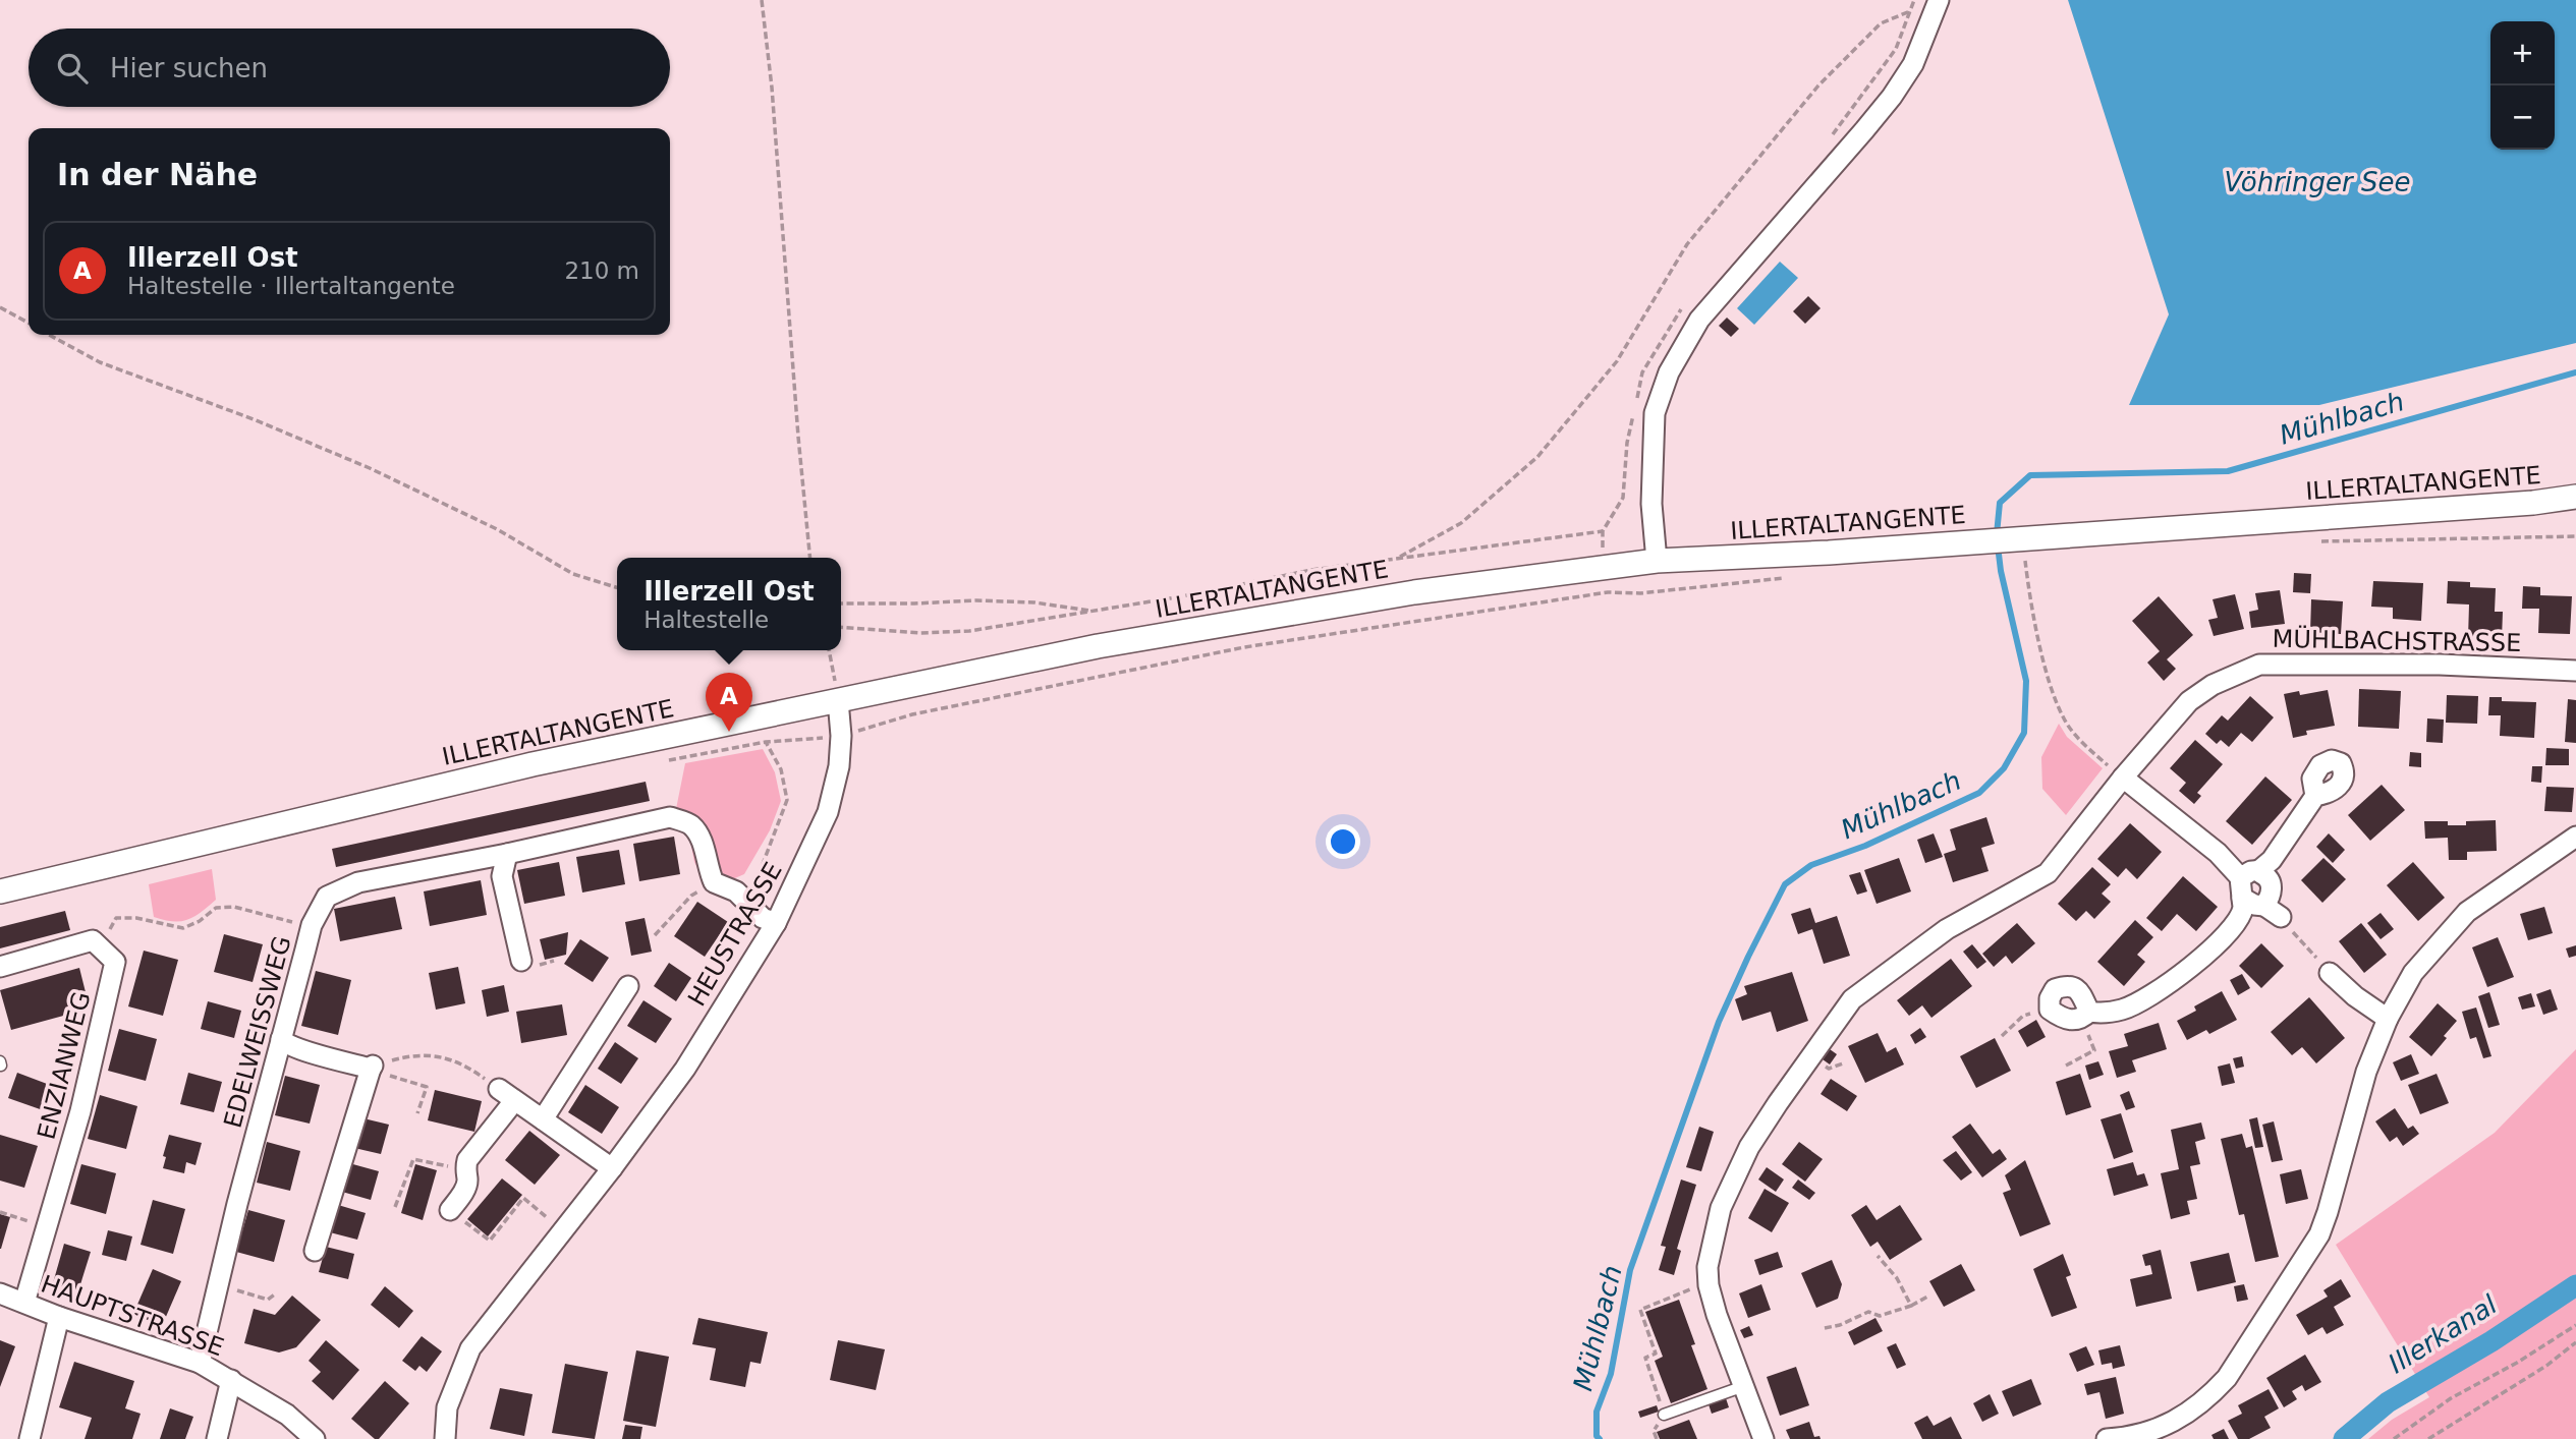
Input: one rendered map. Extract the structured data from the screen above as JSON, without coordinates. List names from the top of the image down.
{
  "streets": {
    "street": [
      "ILLERTALTANGENTE",
      "MÜHLBACHSTRASSE",
      "HEUSTRASSE",
      "EDELWEISSWEG",
      "ENZIANWEG",
      "HAUPTSTRASSE"
    ]
  },
  "crossings": [
    ["ILLERTALTANGENTE", "HEUSTRASSE"],
    ["EDELWEISSWEG", "HAUPTSTRASSE"],
    ["ENZIANWEG", "HAUPTSTRASSE"]
  ],
  "water": ["Vöhringer See", "Mühlbach", "Illerkanal"],
  "page": {
    "map_buttons": ["+", "−"],
    "search": "Hier suchen",
    "heading": "In der Nähe",
    "list": [
      {
        "mark": "A",
        "name": "Illerzell Ost",
        "note": "Haltestelle · Illertaltangente",
        "value": "210 m"
      }
    ],
    "popup": ["Illerzell Ost", "Haltestelle"],
    "pins": "A"
  }
}
